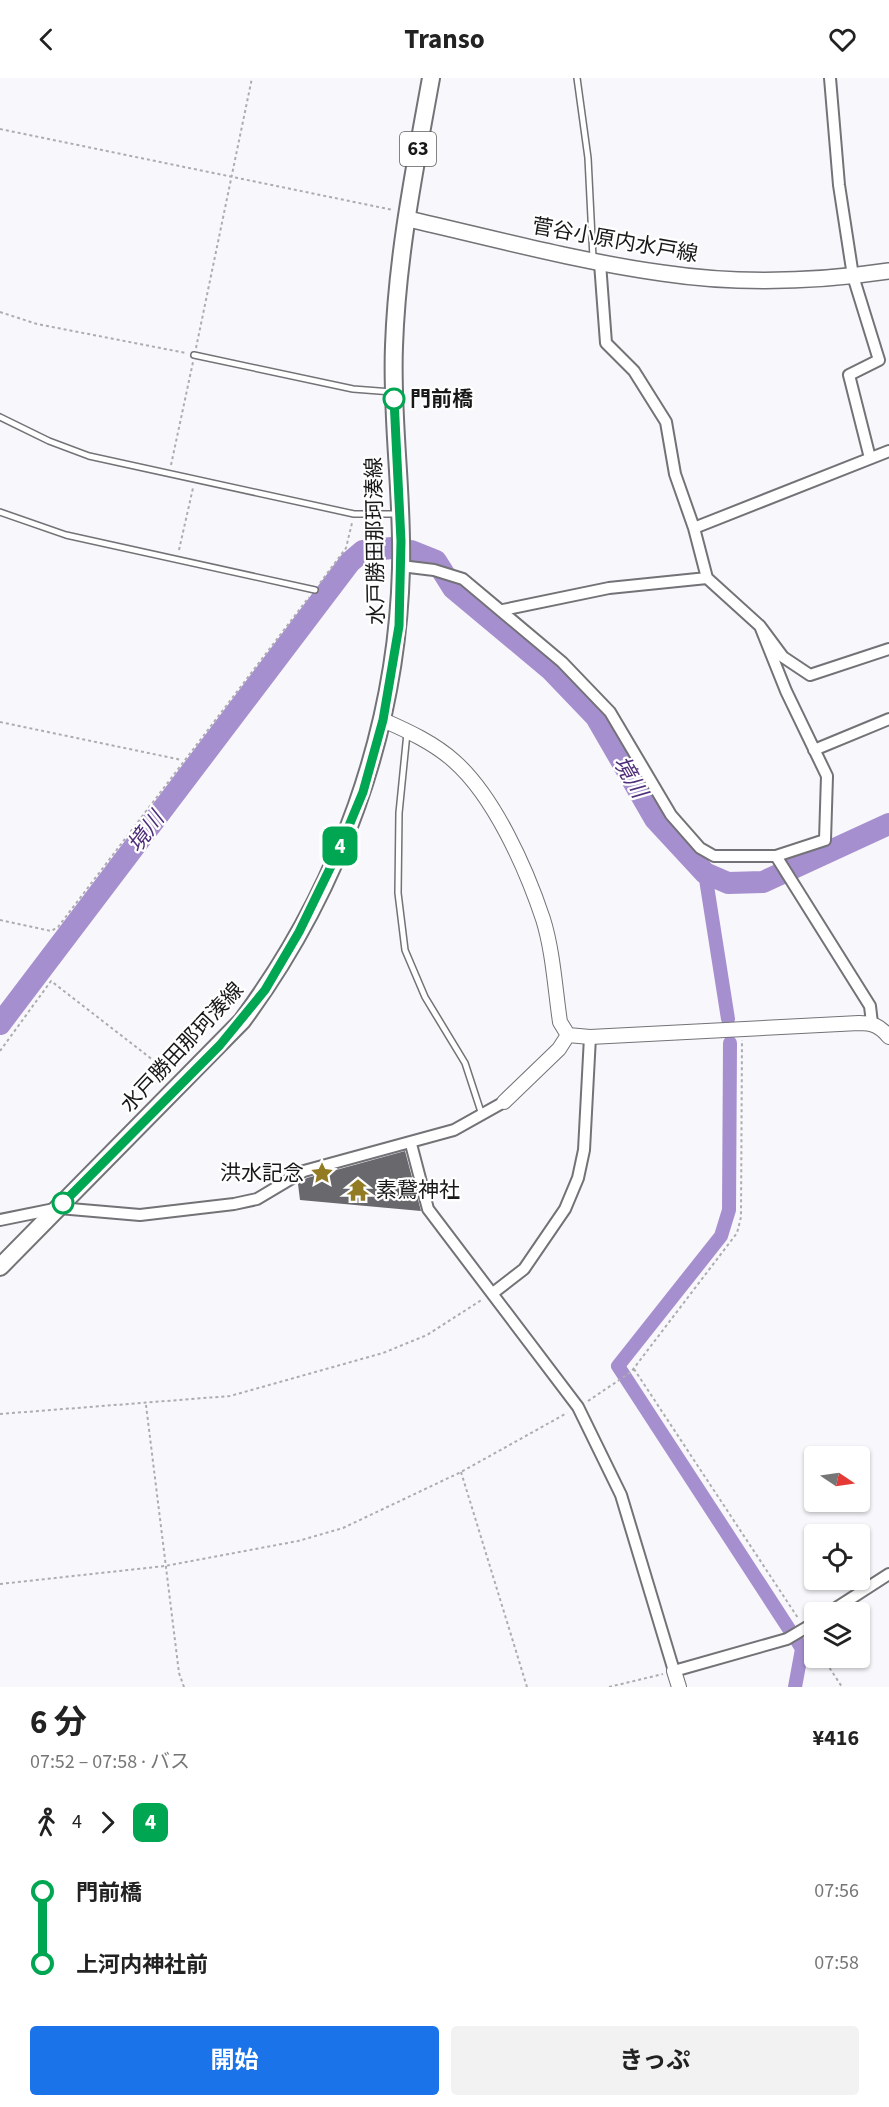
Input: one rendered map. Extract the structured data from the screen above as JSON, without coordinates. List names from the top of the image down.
{
  "streets": {
    "main road": ["63", "菅谷小原内水戸線", "水戸勝田那珂湊線"]
  },
  "crossings": [
    ["菅谷小原内水戸線", "水戸勝田那珂湊線"]
  ],
  "water": ["境川"],
  "places": {
    "other": ["門前橋"],
    "place": ["洪水記念"],
    "temple": ["素鵞神社"]
  },
  "lines": ["bus line 4"],
  "north": "right",
  "page": {
    "header": "Transo",
    "on_map": "4",
    "heading": ["6 分", "07:52 – 07:58 · バス", "¥416"],
    "legs": ["4", "4"],
    "list": [
      {
        "name": "門前橋",
        "value": "07:56"
      },
      {
        "name": "上河内神社前",
        "value": "07:58"
      }
    ],
    "buttons": ["開始", "きっぷ"]
  }
}
